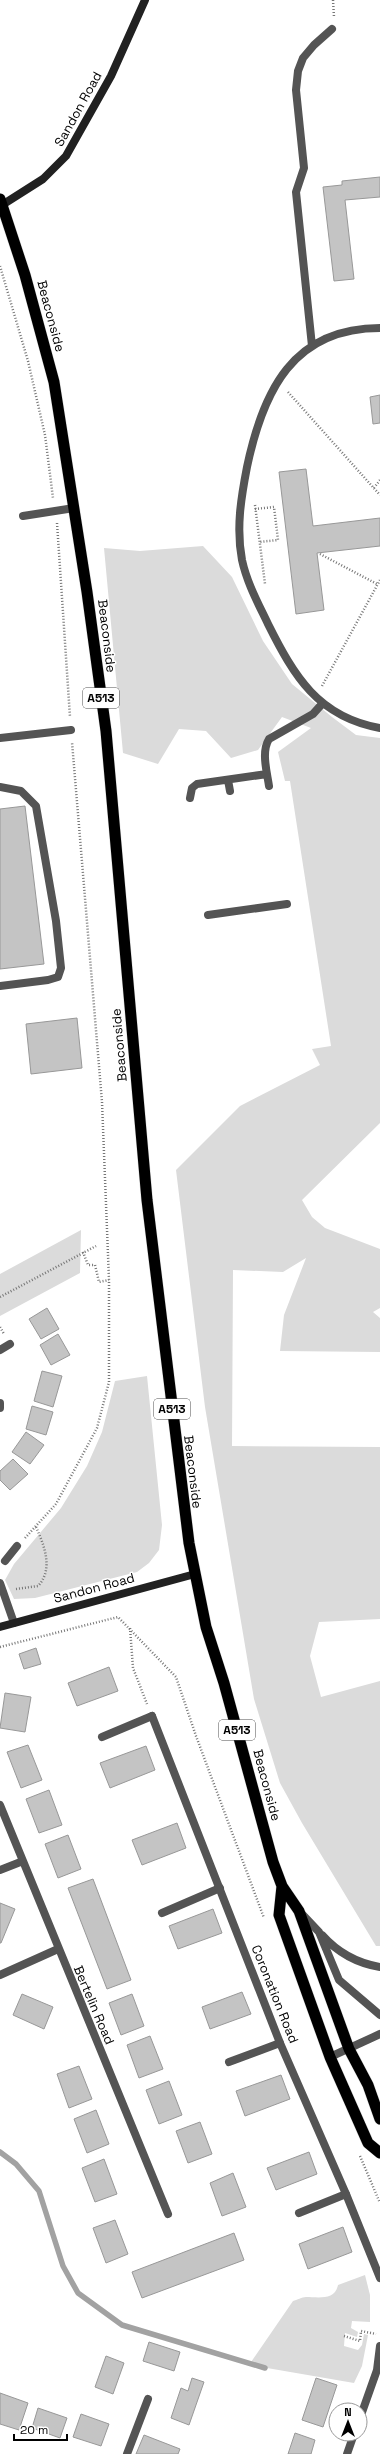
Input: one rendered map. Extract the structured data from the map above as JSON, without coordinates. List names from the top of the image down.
{
  "streets": {
    "highway": ["Beaconside", "A513"],
    "main road": ["Sandon Road"],
    "street": ["Coronation Road", "Bertelin Road"]
  },
  "crossings": [
    ["Sandon Road", "Beaconside"]
  ],
  "scale_bar": "20 m",
  "north": "top"
}
